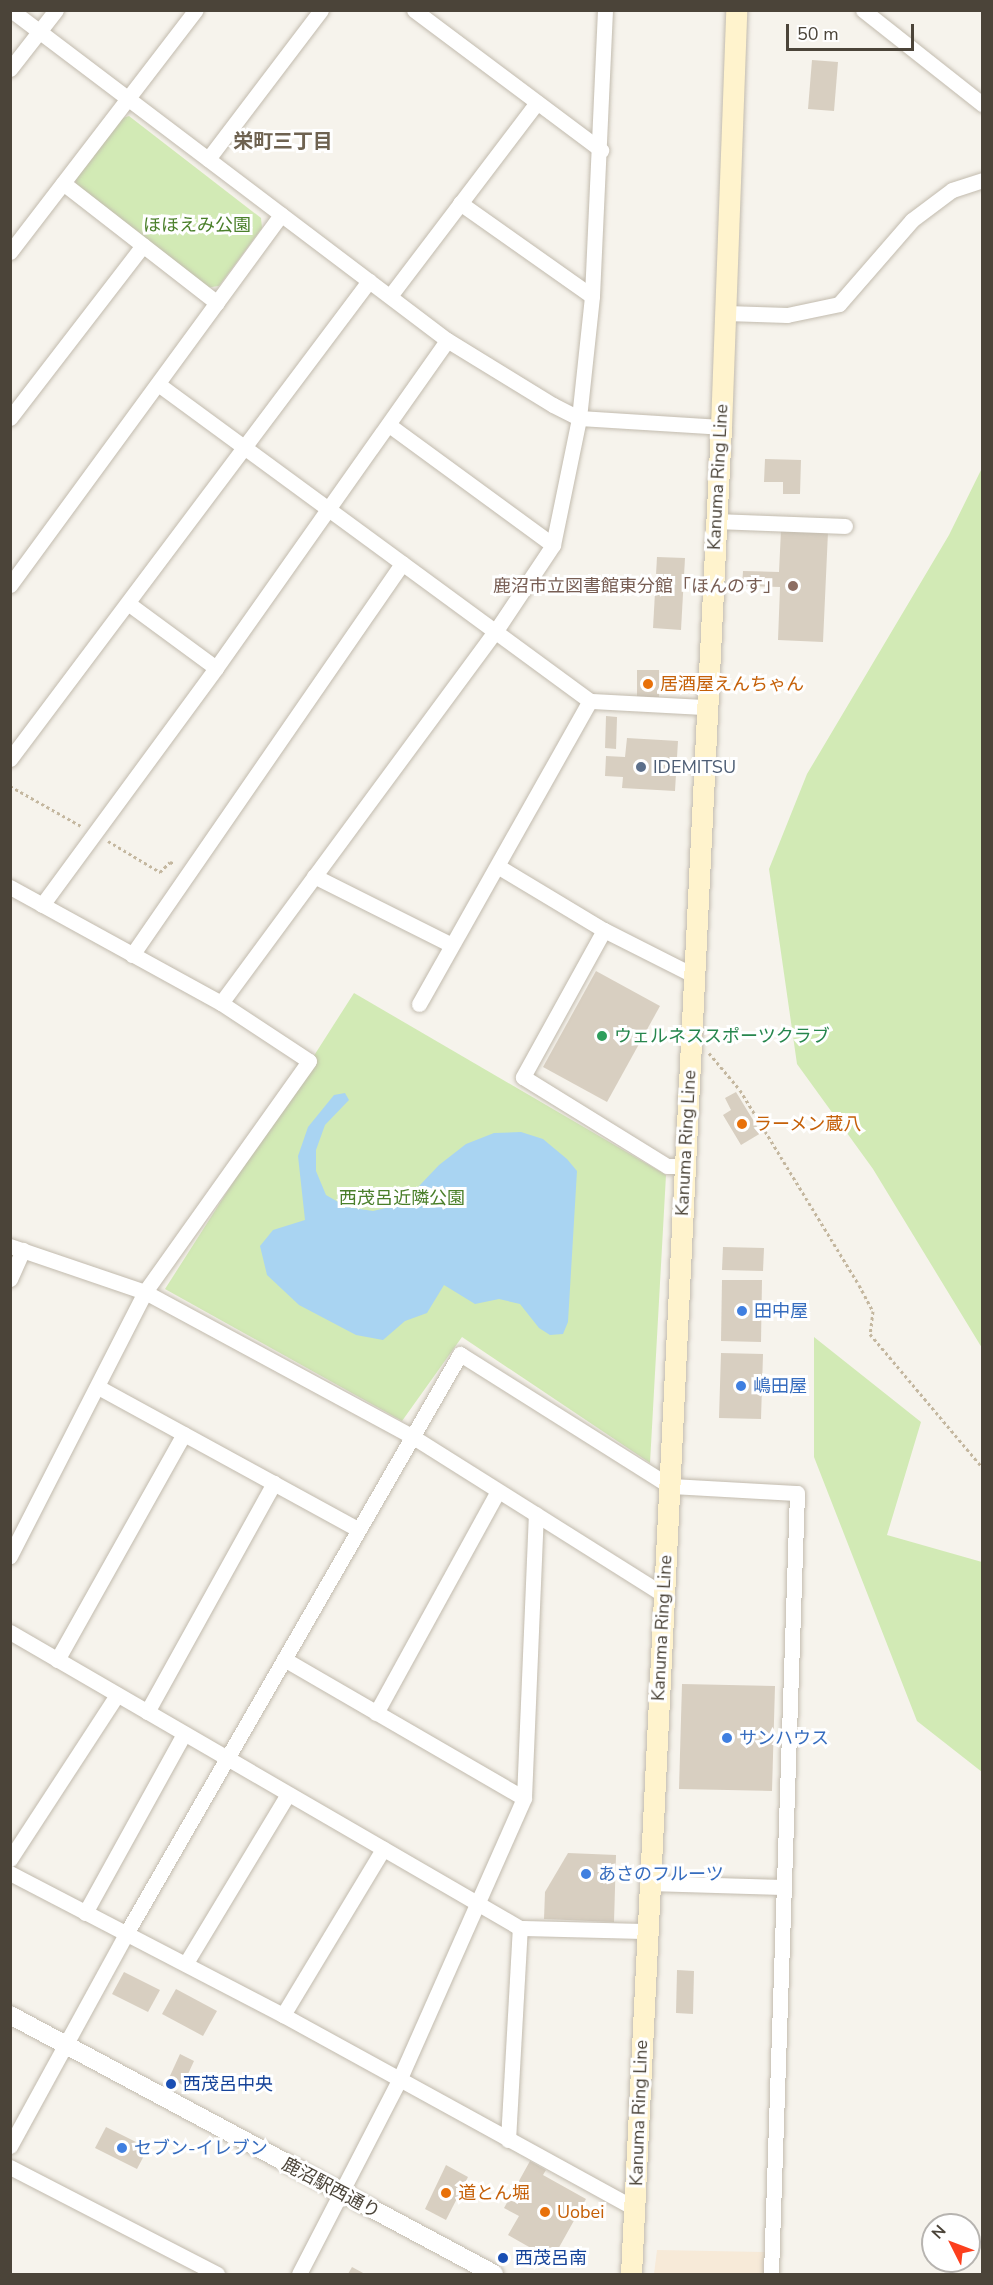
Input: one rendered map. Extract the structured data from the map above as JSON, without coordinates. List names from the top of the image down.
{
  "streets": {
    "main road": ["Kanuma Ring Line"],
    "street": ["鹿沼駅西通り"]
  },
  "districts": ["栄町三丁目"],
  "parks": ["ほほえみ公園", "西茂呂近隣公園"],
  "places": [
    "鹿沼市立図書館東分館「ほんのす」",
    "居酒屋えんちゃん",
    "IDEMITSU",
    "ウェルネススポーツクラブ",
    "ラーメン蔵八",
    "田中屋",
    "嶋田屋",
    "サンハウス",
    "あさのフルーツ",
    "西茂呂中央",
    "セブン-イレブン",
    "道とん堀",
    "Uobei",
    "西茂呂南"
  ],
  "scale_bar": "50 m",
  "north": "top left"
}
